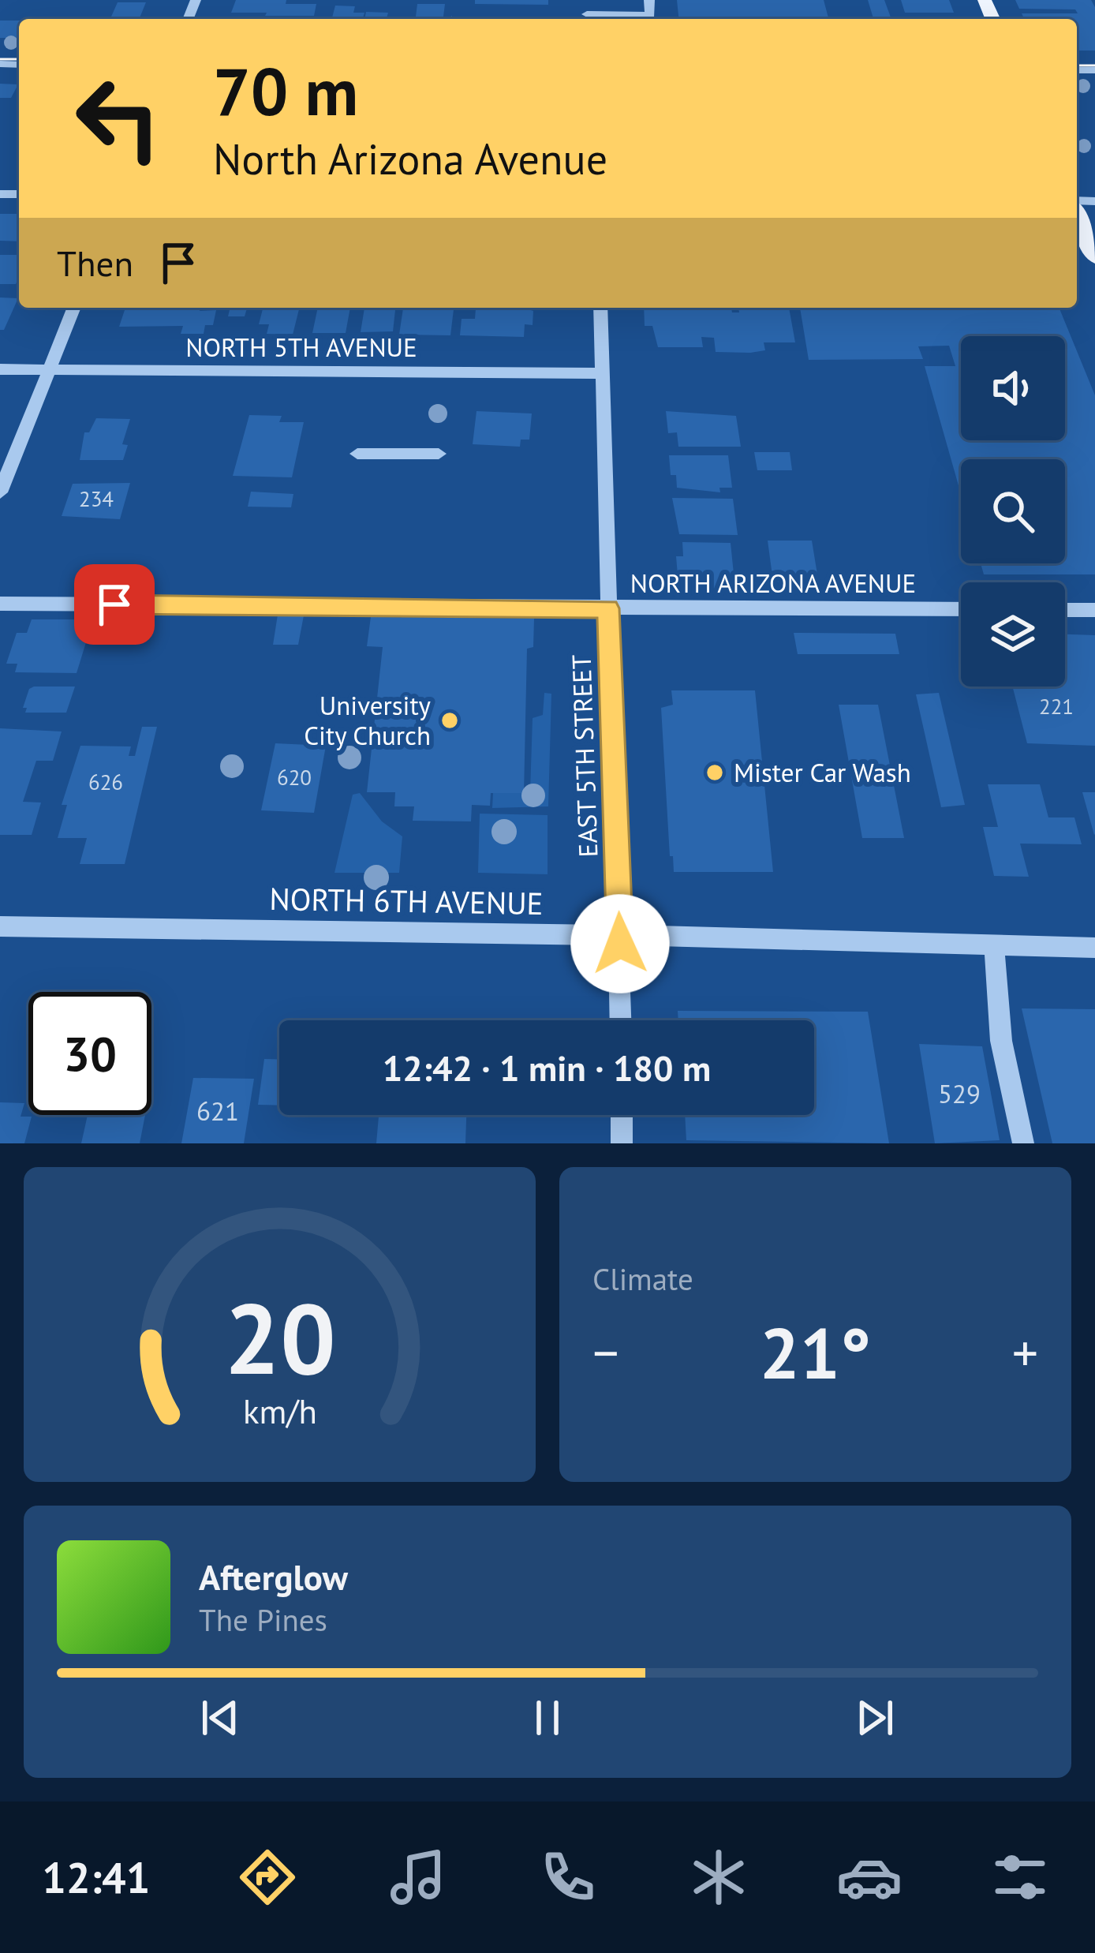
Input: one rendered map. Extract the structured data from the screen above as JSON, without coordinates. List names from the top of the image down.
{
  "streets": {
    "street": [
      "NORTH 5TH AVENUE",
      "NORTH ARIZONA AVENUE",
      "EAST 5TH STREET",
      "NORTH 6TH AVENUE"
    ]
  },
  "crossings": [
    ["NORTH 5TH AVENUE", "EAST 5TH STREET"],
    ["NORTH ARIZONA AVENUE", "EAST 5TH STREET"],
    ["EAST 5TH STREET", "NORTH 6TH AVENUE"]
  ],
  "places": ["University City Church", "Mister Car Wash"],
  "house_numbers": [
    "234",
    "221",
    "620",
    "626",
    "529",
    "621"
  ],
  "page": {
    "turn": ["70 m", "North Arizona Avenue"],
    "then": "Then",
    "limit": "30",
    "trip": "12:42 · 1 min · 180 m",
    "tile": "Climate",
    "heat": ["−", "21°", "+"],
    "song": ["Afterglow", "The Pines"],
    "tabs": "12:41",
    "gauge": ["20", "km/h"]
  }
}
